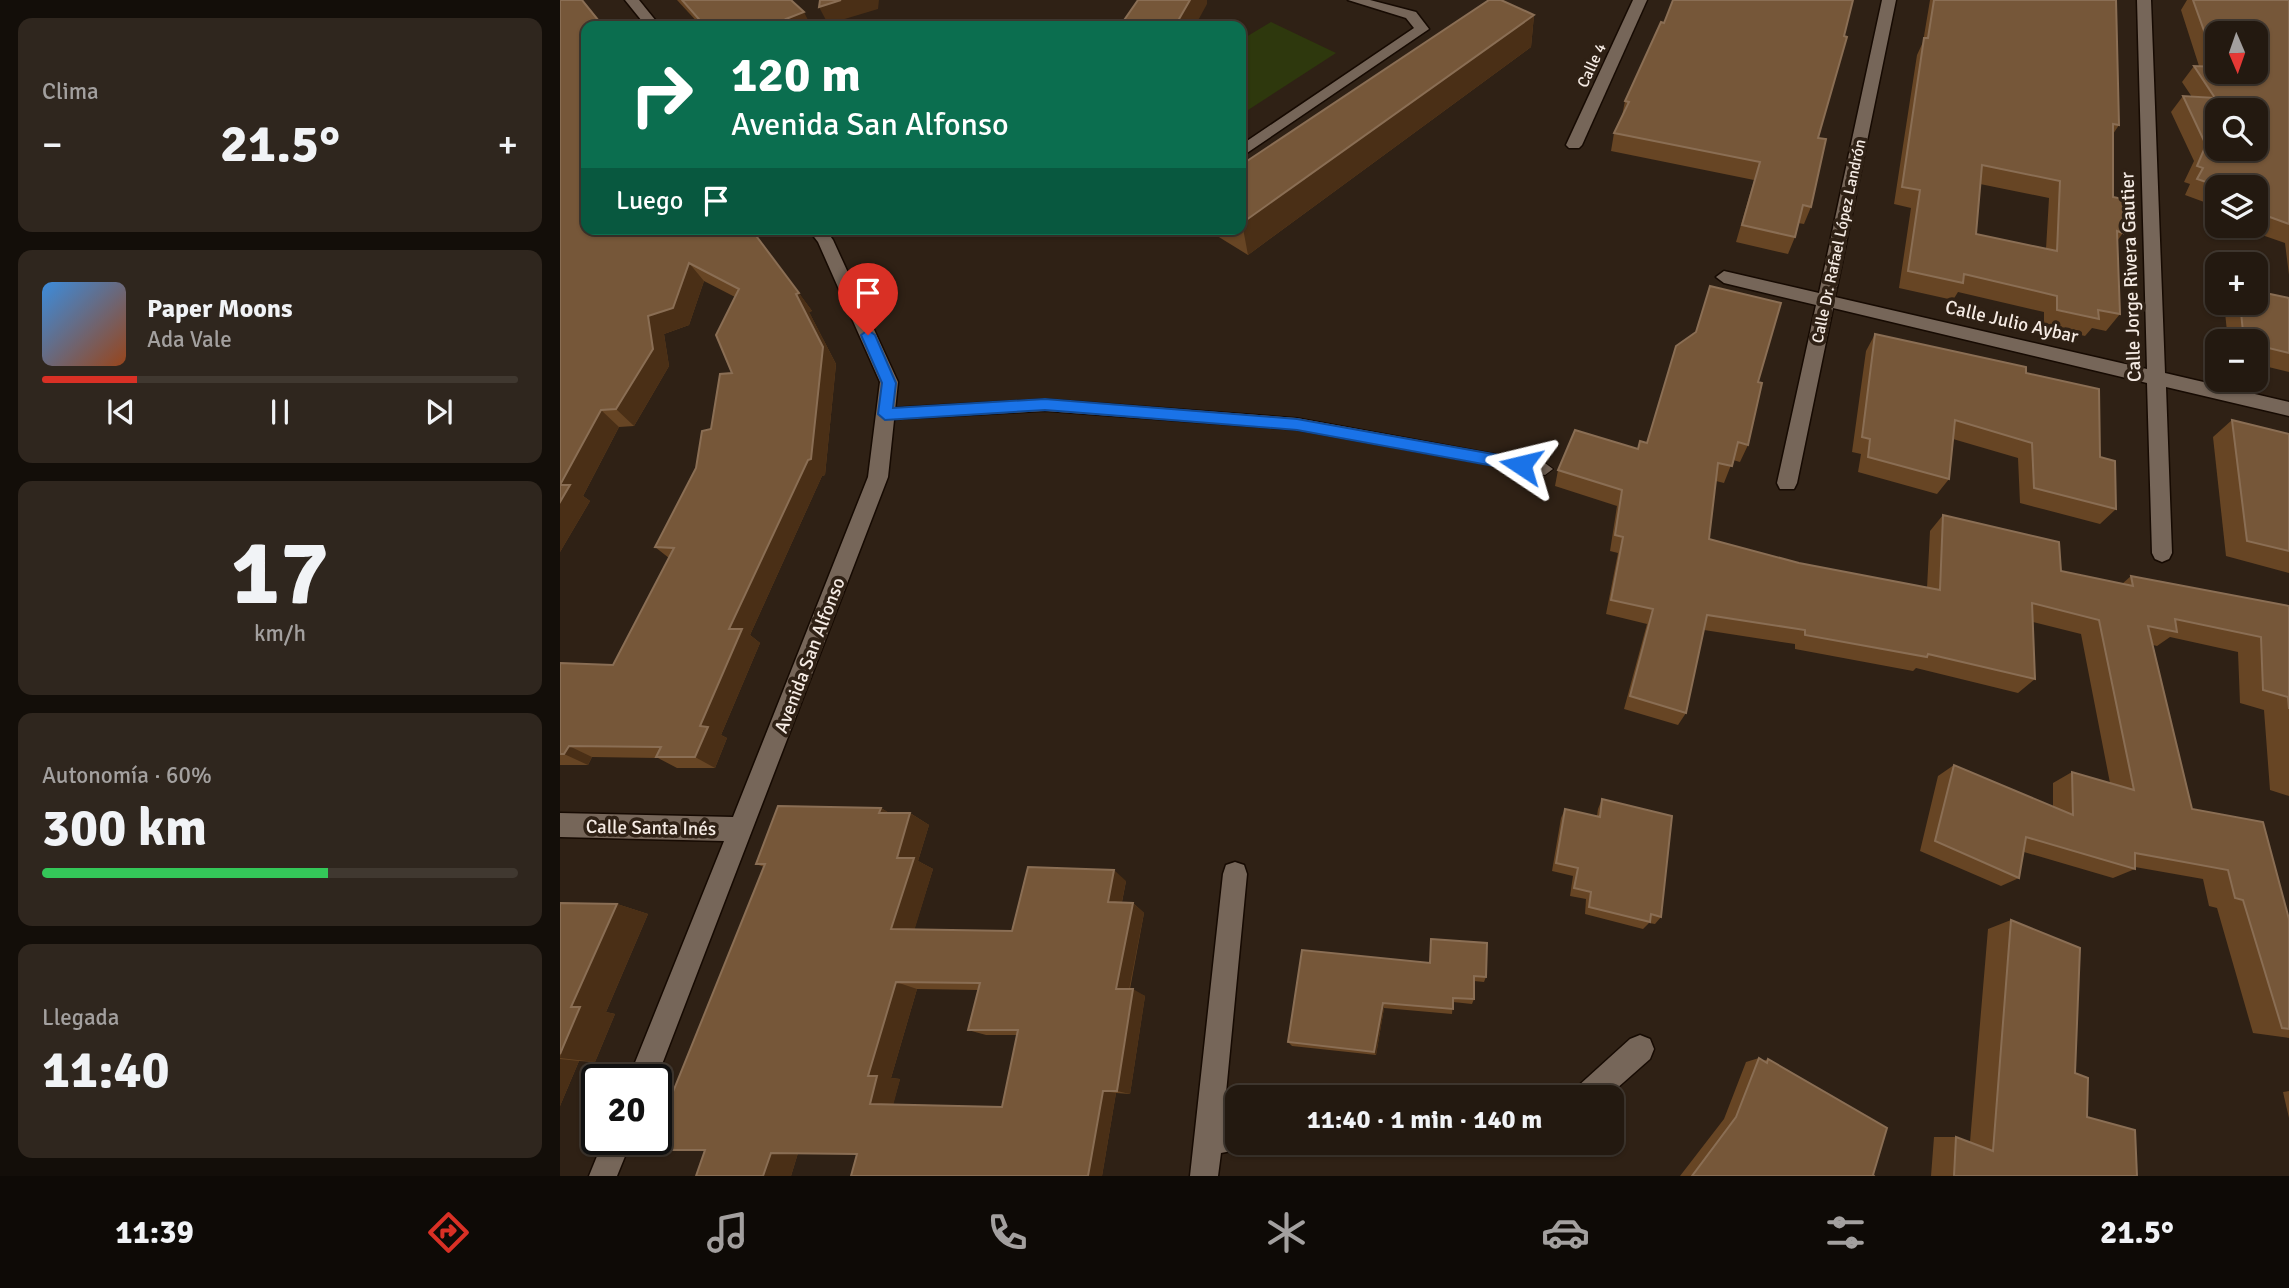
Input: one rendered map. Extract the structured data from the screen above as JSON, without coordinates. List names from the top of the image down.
{
  "streets": {
    "street": [
      "Calle 4",
      "Calle Dr. Rafael López Landrón",
      "Calle Jorge Rivera Gautier",
      "Calle Julio Aybar",
      "Avenida San Alfonso",
      "Calle Santa Inés"
    ]
  },
  "crossings": [
    ["Calle Dr. Rafael López Landrón", "Calle Julio Aybar"],
    ["Calle Jorge Rivera Gautier", "Calle Julio Aybar"],
    ["Avenida San Alfonso", "Calle Santa Inés"]
  ],
  "north": "bottom",
  "page": {
    "tile": [
      "Clima",
      ["17", "km/h"],
      ["Autonomía · 60%", "300 km"],
      ["Llegada", "11:40"]
    ],
    "map_buttons": ["+", "−"],
    "turn": ["120 m", "Avenida San Alfonso"],
    "heat": ["−", "21.5°", "+"],
    "then": "Luego",
    "song": ["Paper Moons", "Ada Vale"],
    "limit": "20",
    "trip": "11:40 · 1 min · 140 m",
    "tabs": ["11:39", "21.5°"]
  }
}
